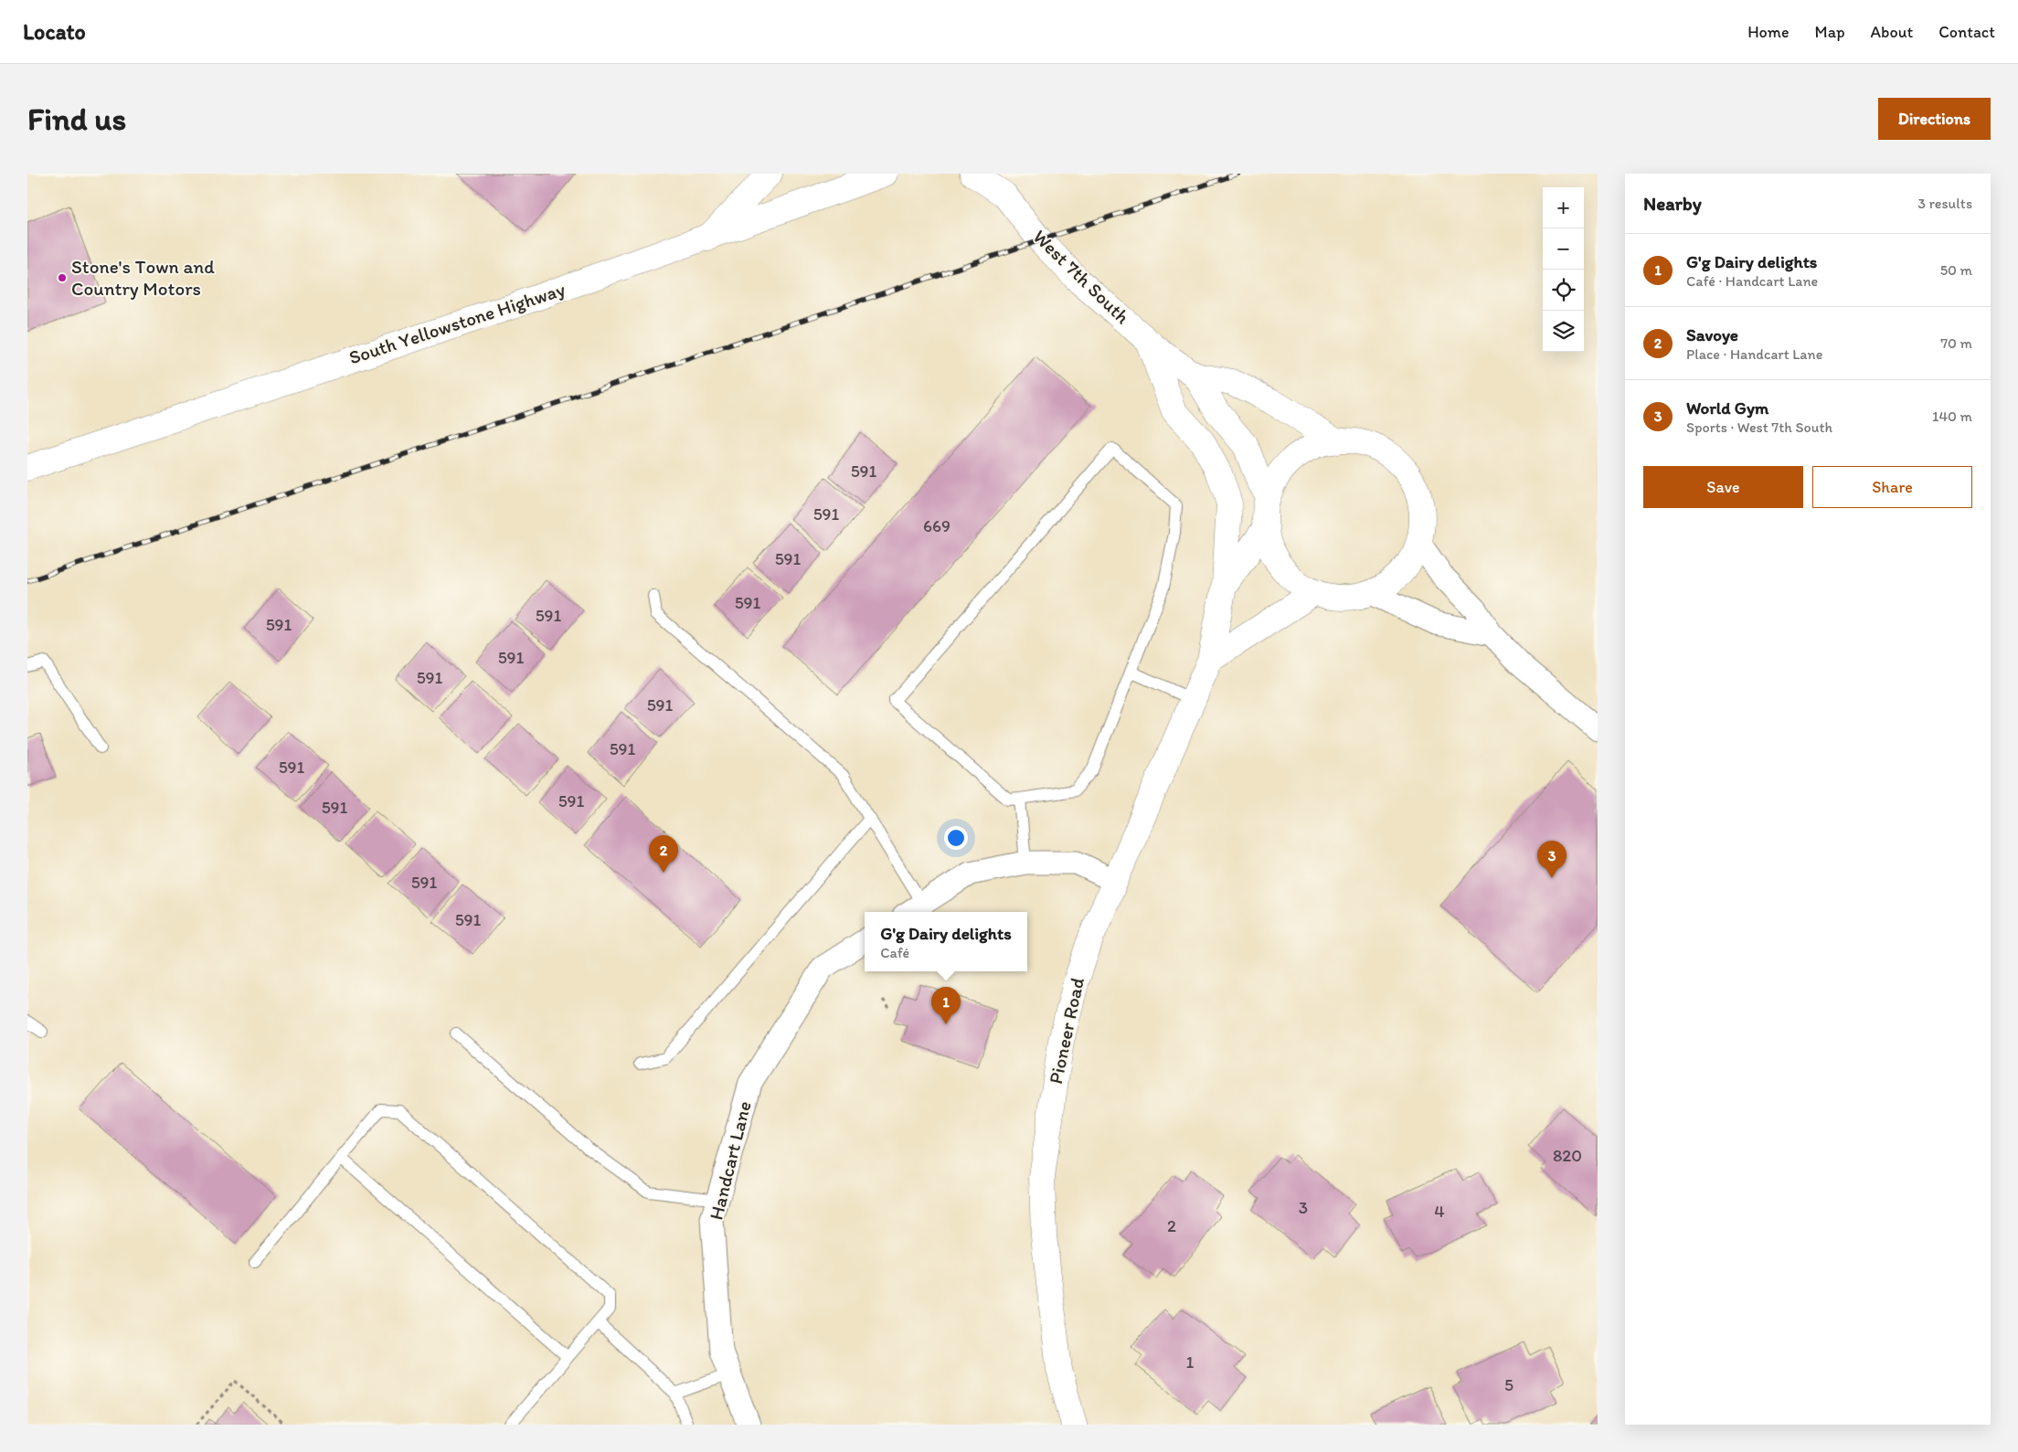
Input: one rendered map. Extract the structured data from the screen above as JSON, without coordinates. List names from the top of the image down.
{
  "streets": {
    "street": [
      "West 7th South",
      "South Yellowstone Highway",
      "Pioneer Road",
      "Handcart Lane"
    ]
  },
  "crossings": [
    ["West 7th South", "Pioneer Road"]
  ],
  "places": ["Stone's Town and Country Motors"],
  "house_numbers": [
    "591",
    "591",
    "669",
    "591",
    "591",
    "591",
    "591",
    "591",
    "591",
    "591",
    "591",
    "591",
    "591",
    "591",
    "591",
    "591",
    "820",
    "3",
    "4",
    "2",
    "1",
    "5"
  ],
  "page": {
    "header": "Locato",
    "nav": [
      "Home",
      "Map",
      "About",
      "Contact"
    ],
    "buttons": [
      "Directions",
      ["Save", "Share"]
    ],
    "title": "Find us",
    "heading": ["Nearby", "3 results"],
    "map_buttons": ["+", "−"],
    "list": [
      {
        "mark": "1",
        "name": "G'g Dairy delights",
        "note": "Café · Handcart Lane",
        "value": "50 m"
      },
      {
        "mark": "2",
        "name": "Savoye",
        "note": "Place · Handcart Lane",
        "value": "70 m"
      },
      {
        "mark": "3",
        "name": "World Gym",
        "note": "Sports · West 7th South",
        "value": "140 m"
      }
    ],
    "pins": ["2", "3", "1"],
    "popup": ["G'g Dairy delights", "Café"]
  }
}
